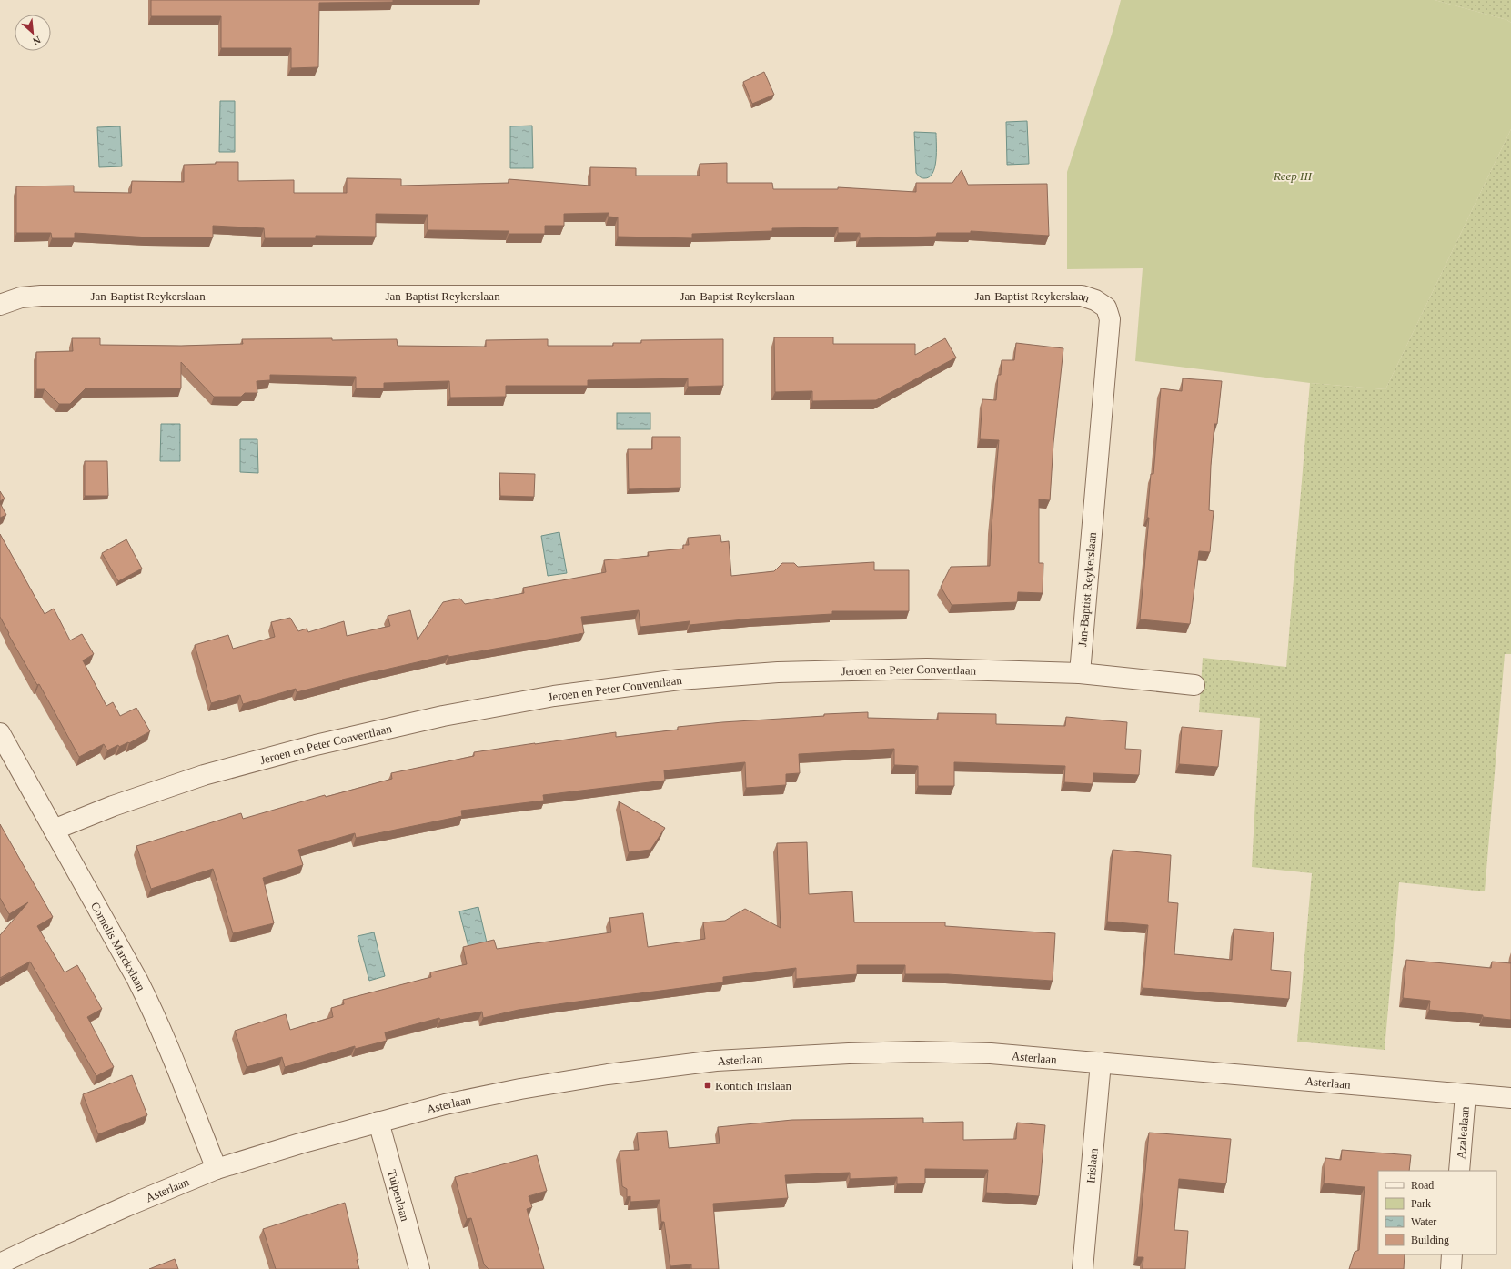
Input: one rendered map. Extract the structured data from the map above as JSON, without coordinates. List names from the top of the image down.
{
  "streets": {
    "street": [
      "Jan-Baptist Reykerslaan",
      "Jeroen en Peter Conventlaan",
      "Cornelis Marckxlaan",
      "Asterlaan",
      "Azalealaan",
      "Irislaan",
      "Tulpenlaan"
    ]
  },
  "crossings": [
    ["Jan-Baptist Reykerslaan", "Jeroen en Peter Conventlaan"],
    ["Jeroen en Peter Conventlaan", "Cornelis Marckxlaan"],
    ["Cornelis Marckxlaan", "Asterlaan"],
    ["Asterlaan", "Azalealaan"],
    ["Asterlaan", "Irislaan"],
    ["Asterlaan", "Tulpenlaan"]
  ],
  "parks": ["Reep III"],
  "places": {
    "transit": ["Kontich Irislaan"]
  },
  "legend": [
    "Road",
    "Park",
    "Water",
    "Building"
  ],
  "north": "bottom right"
}
